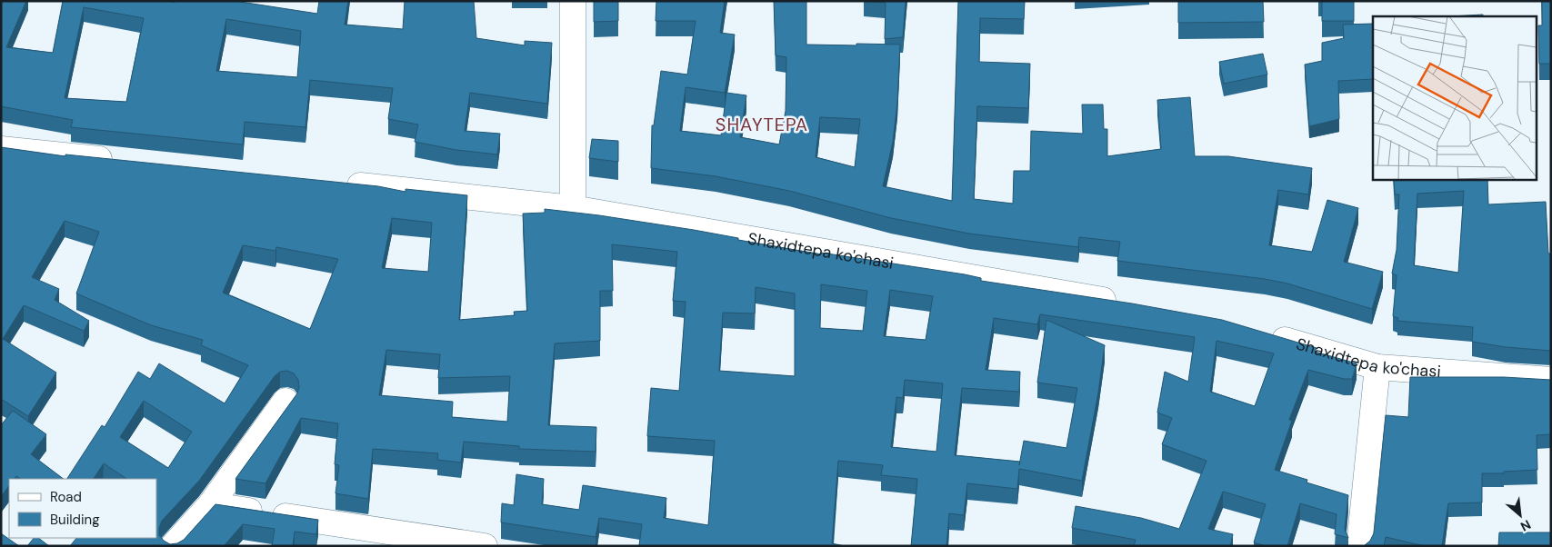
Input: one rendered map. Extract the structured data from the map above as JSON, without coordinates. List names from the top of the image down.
{
  "streets": {
    "street": ["Shaxidtepa ko'chasi"]
  },
  "districts": ["SHAYTEPA"],
  "legend": ["Road", "Building"],
  "north": "bottom right"
}
